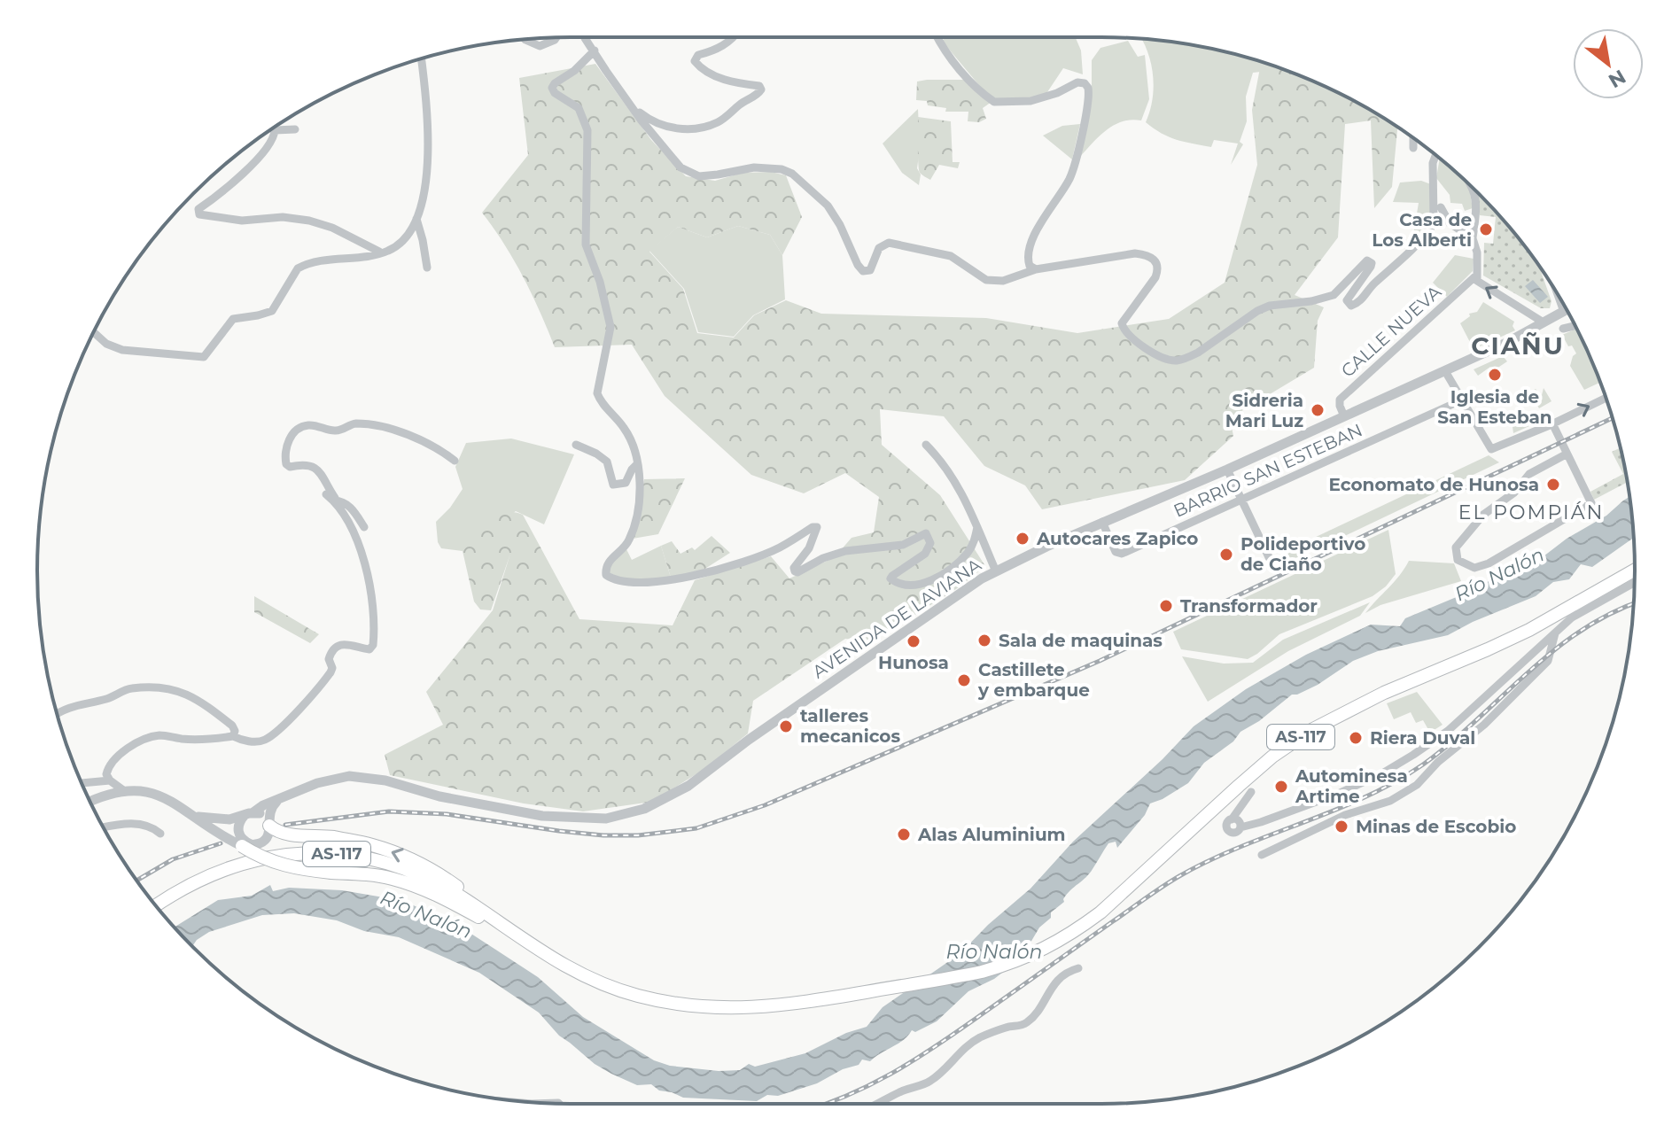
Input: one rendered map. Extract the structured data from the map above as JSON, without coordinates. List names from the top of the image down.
{
  "streets": {
    "main road": ["AS-117"],
    "street": ["CALLE NUEVA", "BARRIO SAN ESTEBAN", "AVENIDA DE LAVIANA"]
  },
  "crossings": [
    ["CALLE NUEVA", "AVENIDA DE LAVIANA"],
    ["BARRIO SAN ESTEBAN", "AVENIDA DE LAVIANA"],
    ["AVENIDA DE LAVIANA", "AS-117"]
  ],
  "districts": ["CIAÑU", "EL POMPIÁN"],
  "water": ["Río Nalón"],
  "places": [
    "Casa de Los Alberti",
    "Iglesia de San Esteban",
    "Sidreria Mari Luz",
    "Economato de Hunosa",
    "Autocares Zapico",
    "Polideportivo de Ciaño",
    "Transformador",
    "Sala de maquinas",
    "Hunosa",
    "Castillete y embarque",
    "talleres mecanicos",
    "Riera Duval",
    "Autominesa Artime",
    "Minas de Escobio",
    "Alas Aluminium"
  ],
  "north": "bottom right"
}
